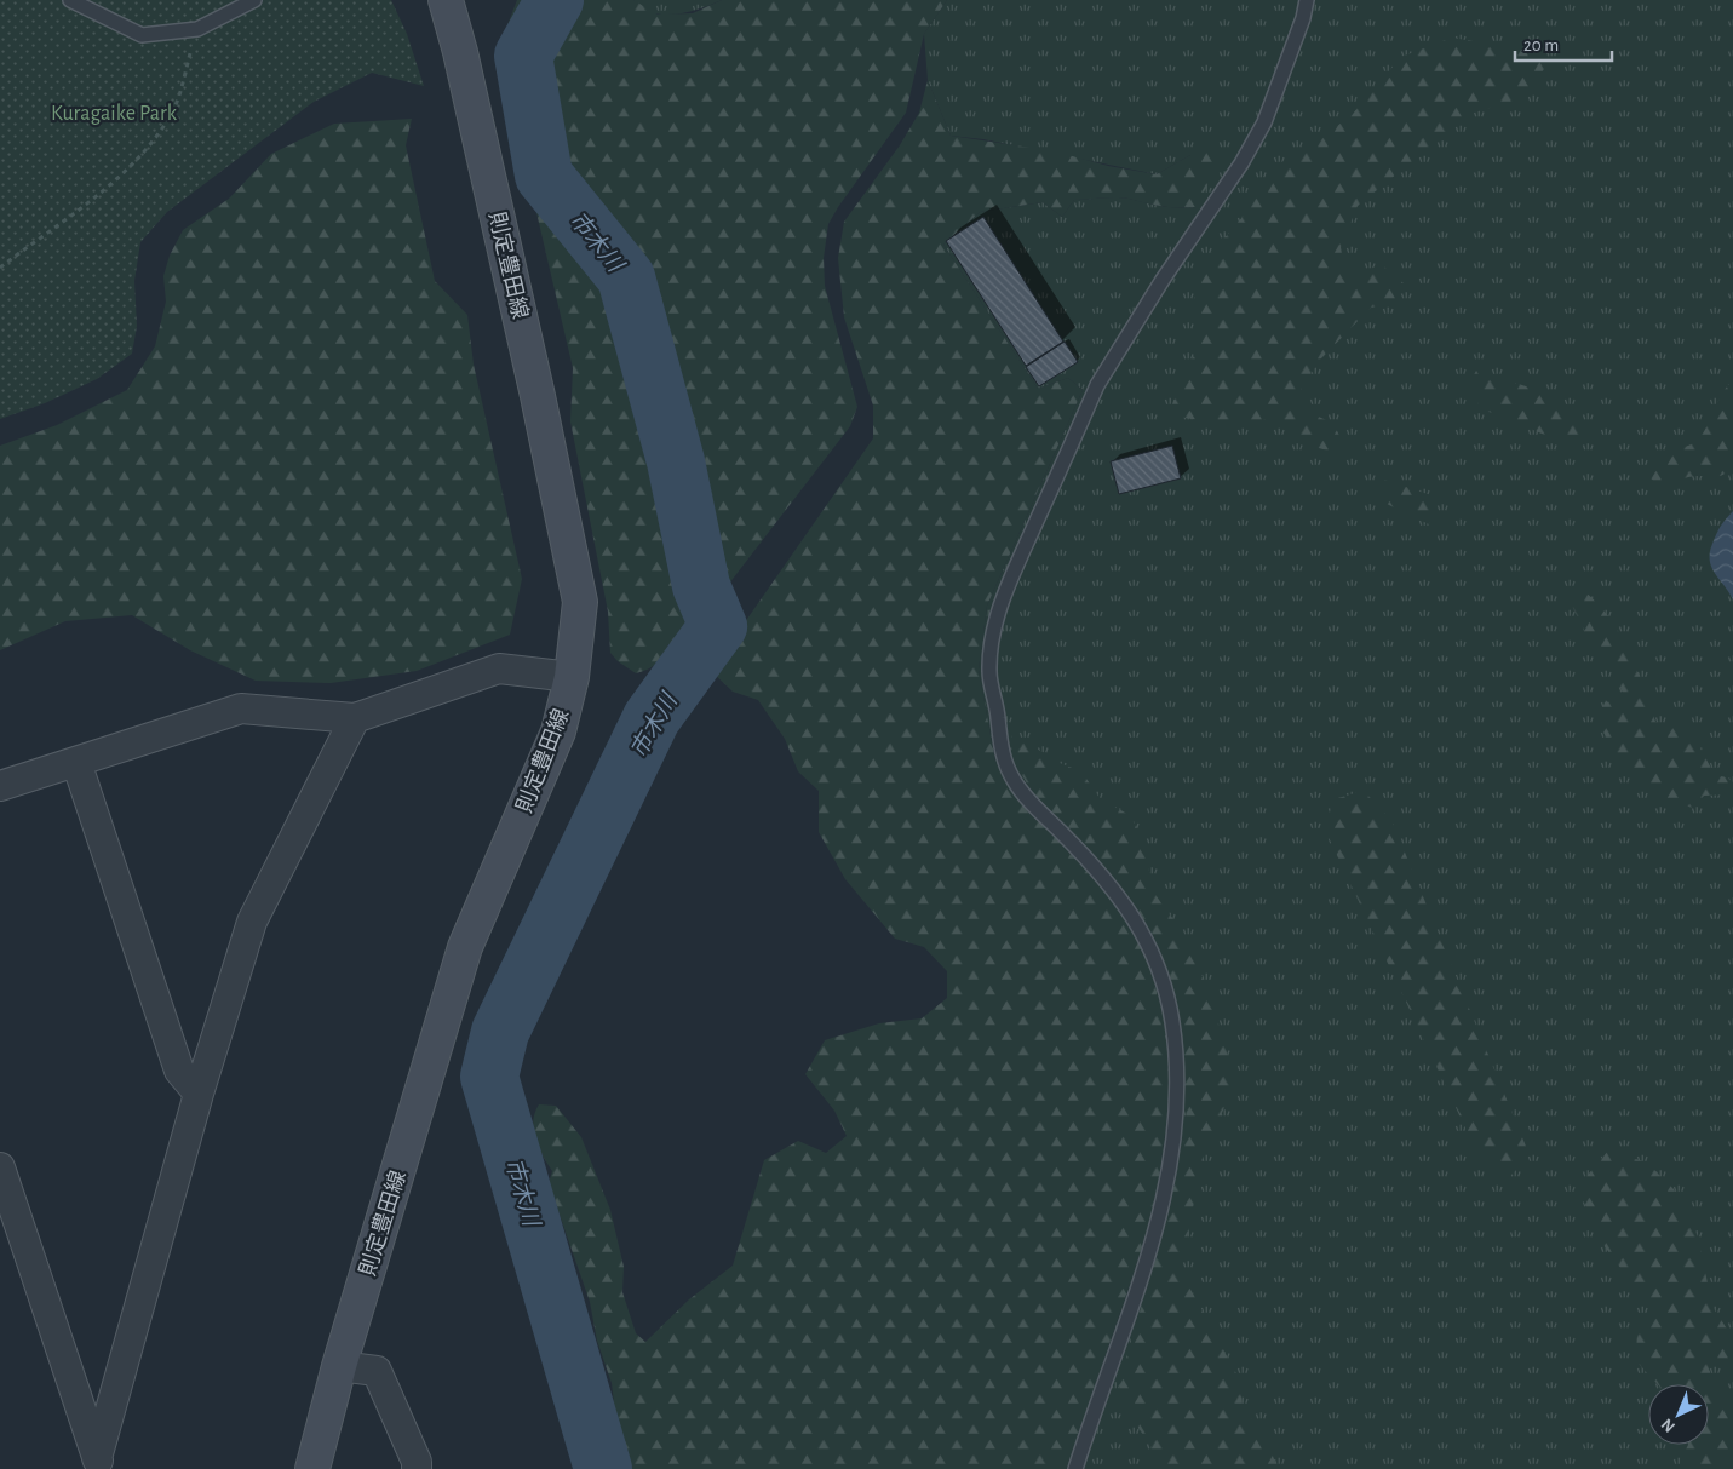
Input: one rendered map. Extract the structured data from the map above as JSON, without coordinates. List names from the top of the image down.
{
  "streets": {
    "main road": ["則定豊田線"]
  },
  "water": ["市木川"],
  "parks": ["Kuragaike Park"],
  "scale_bar": "20 m",
  "north": "bottom left"
}
